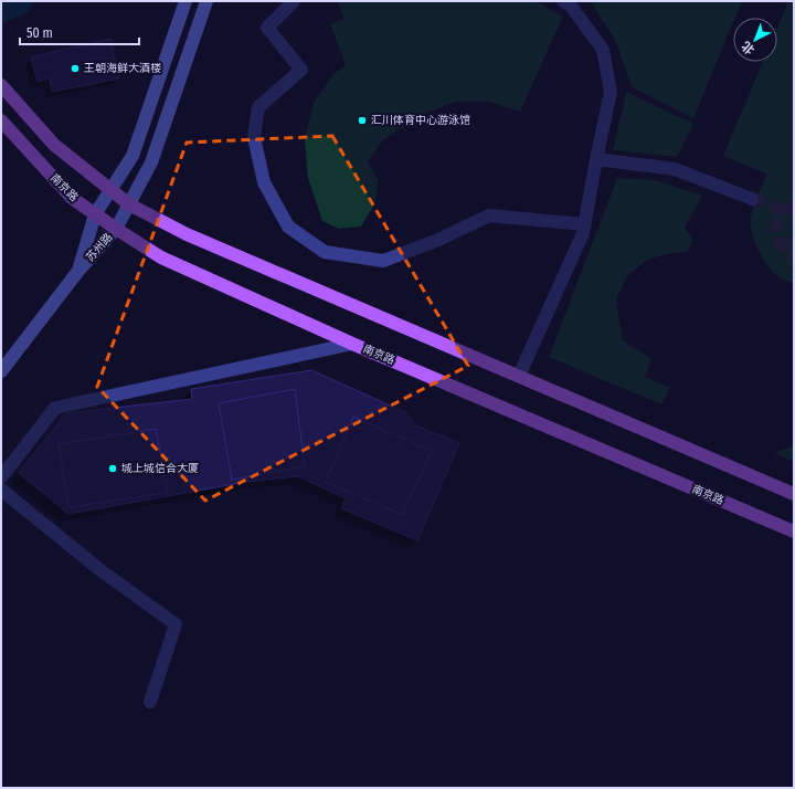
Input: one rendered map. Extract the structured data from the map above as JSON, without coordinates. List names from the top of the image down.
{
  "streets": {
    "main road": ["南京路"],
    "street": ["苏州路"]
  },
  "crossings": [
    ["南京路", "苏州路"]
  ],
  "places": ["王朝海鲜大酒楼", "汇川体育中心游泳馆", "城上城信合大厦"],
  "scale_bar": "50 m",
  "north": "bottom left"
}
